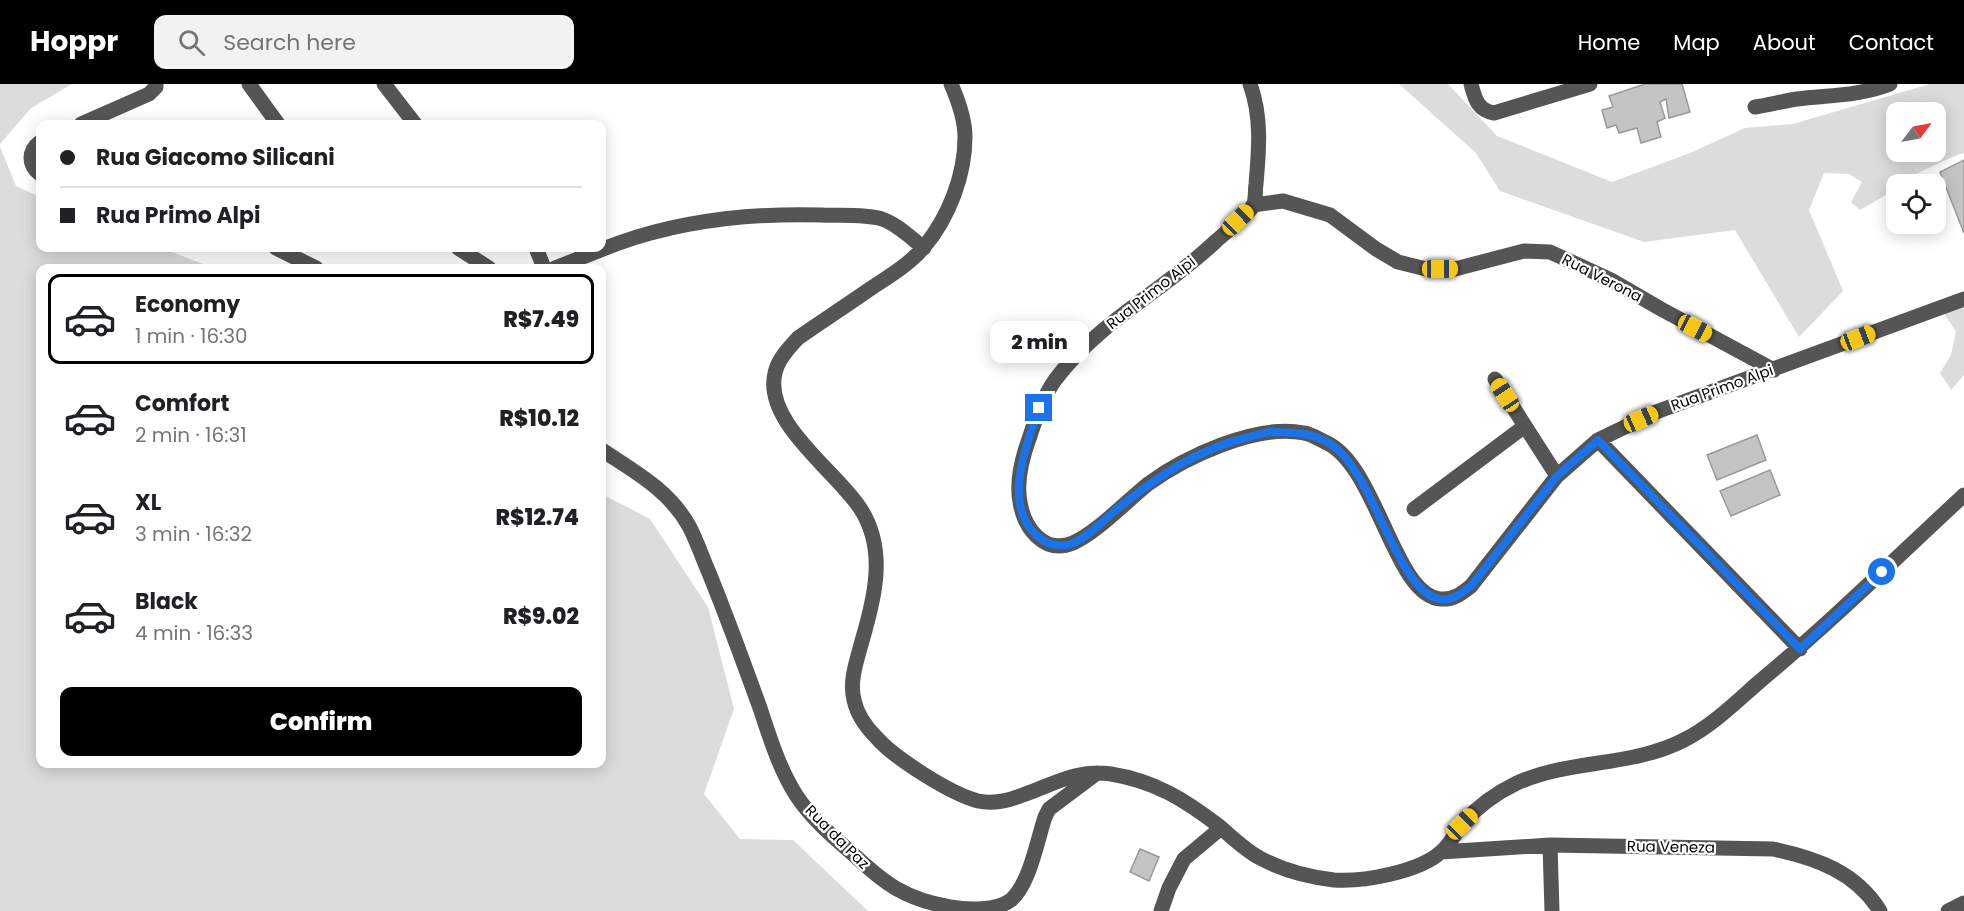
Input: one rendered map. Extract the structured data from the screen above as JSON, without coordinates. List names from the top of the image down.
{
  "streets": {
    "street": [
      "Rua Verona",
      "Rua Primo Alpi",
      "Rua da Paz",
      "Rua Veneza"
    ]
  },
  "crossings": [
    ["Rua Verona", "Rua Primo Alpi"]
  ],
  "north": "top right",
  "page": {
    "header": "Hoppr",
    "search": "Search here",
    "nav": [
      "Home",
      "Map",
      "About",
      "Contact"
    ],
    "banner": ["Rua Giacomo Silicani", "Rua Primo Alpi"],
    "list": [
      {
        "name": "Economy",
        "note": "1 min · 16:30",
        "value": "R$7.49"
      },
      {
        "name": "Comfort",
        "note": "2 min · 16:31",
        "value": "R$10.12"
      },
      {
        "name": "XL",
        "note": "3 min · 16:32",
        "value": "R$12.74"
      },
      {
        "name": "Black",
        "note": "4 min · 16:33",
        "value": "R$9.02"
      }
    ],
    "bubble": "2 min",
    "buttons": "Confirm"
  }
}
